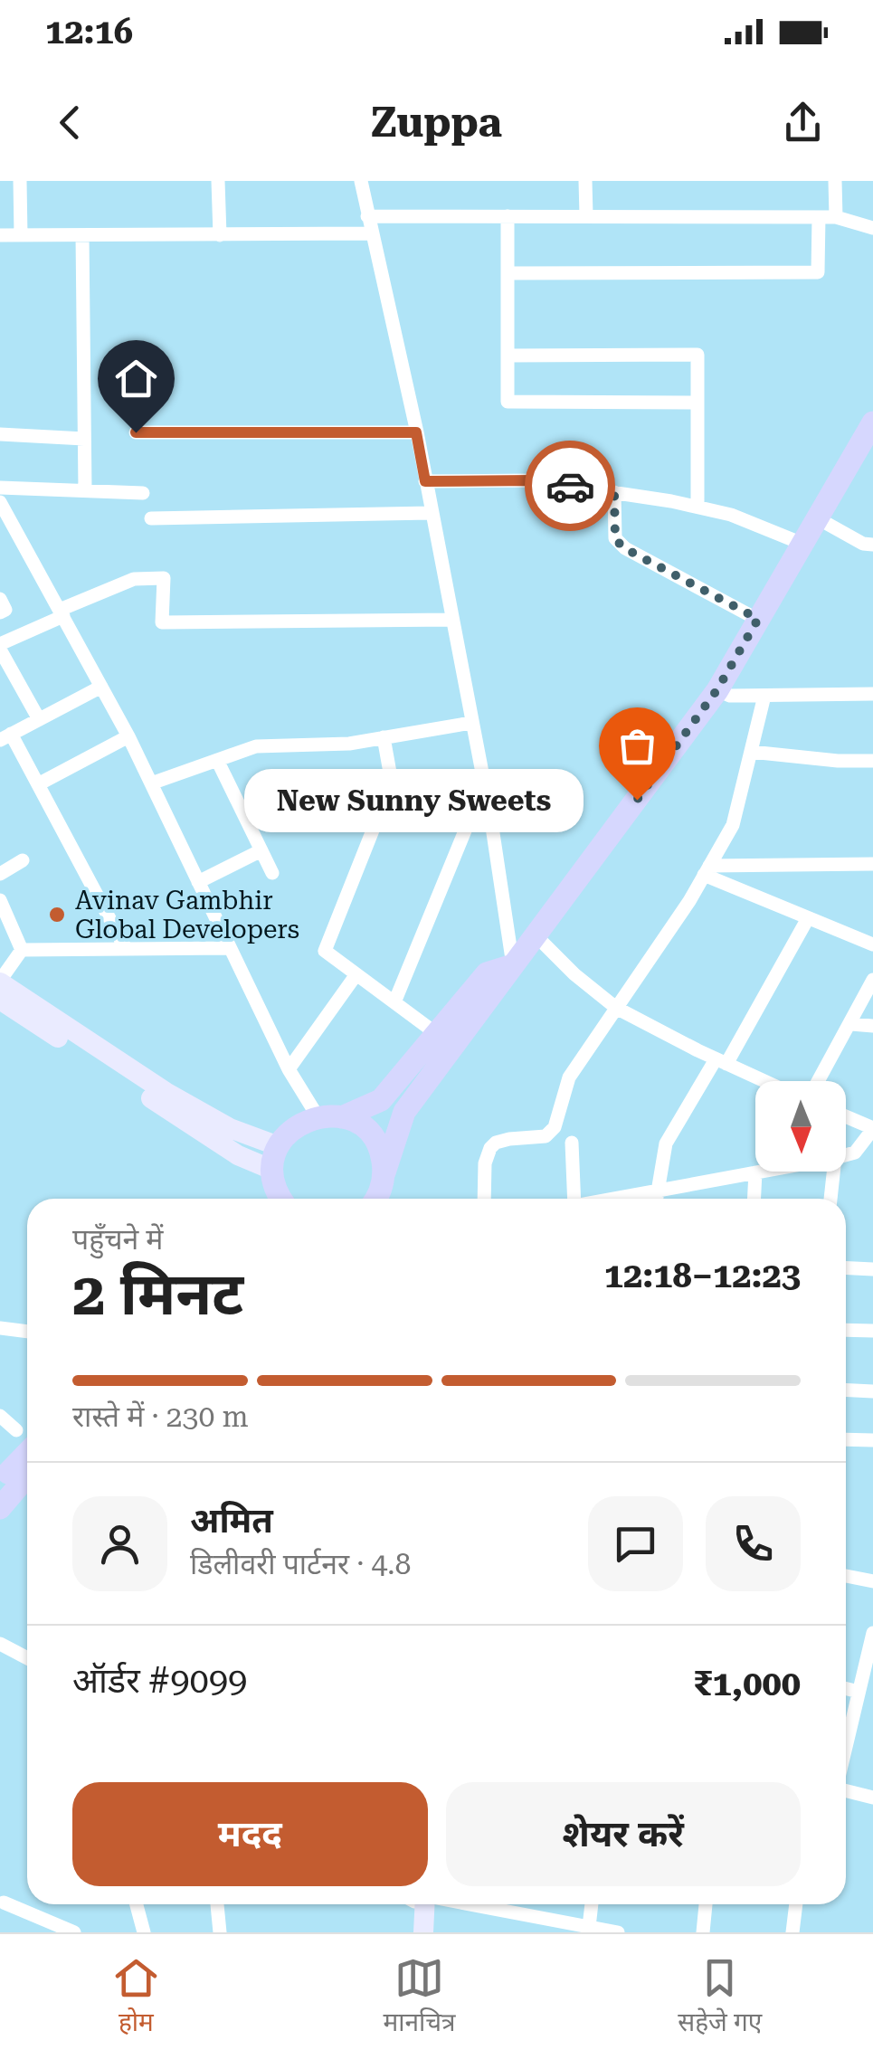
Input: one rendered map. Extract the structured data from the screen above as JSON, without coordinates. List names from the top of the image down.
{
  "places": ["New Sunny Sweets", "Avinav Gambhir Global Developers"],
  "north": "bottom",
  "page": {
    "status": "12:16",
    "header": "Zuppa",
    "bubble": "New Sunny Sweets",
    "heading": ["2 मिनट", "पहुँचने में", "12:18–12:23"],
    "panel": [
      "अमित",
      "डिलीवरी पार्टनर · 4.8",
      "ऑर्डर #9099",
      "₹1,000"
    ],
    "bar": "रास्ते में · 230 m",
    "buttons": ["मदद", "शेयर करें"],
    "tabs": ["होम", "मानचित्र", "सहेजे गए"]
  }
}
